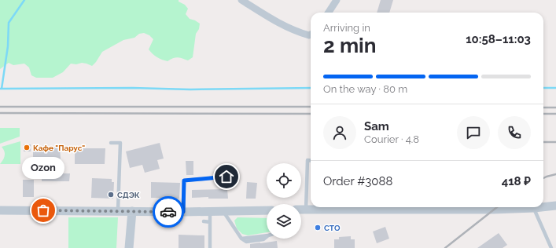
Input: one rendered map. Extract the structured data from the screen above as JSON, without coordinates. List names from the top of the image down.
{
  "places": [
    "Кафе \"Парус\"",
    "СДЭК",
    "Ozon",
    "СТО"
  ],
  "page": {
    "heading": ["2 min", "Arriving in", "10:58–11:03"],
    "panel": [
      "Sam",
      "Courier · 4.8",
      "Order #3088",
      "418 ₽"
    ],
    "bar": "On the way · 80 m",
    "bubble": "Ozon"
  }
}
